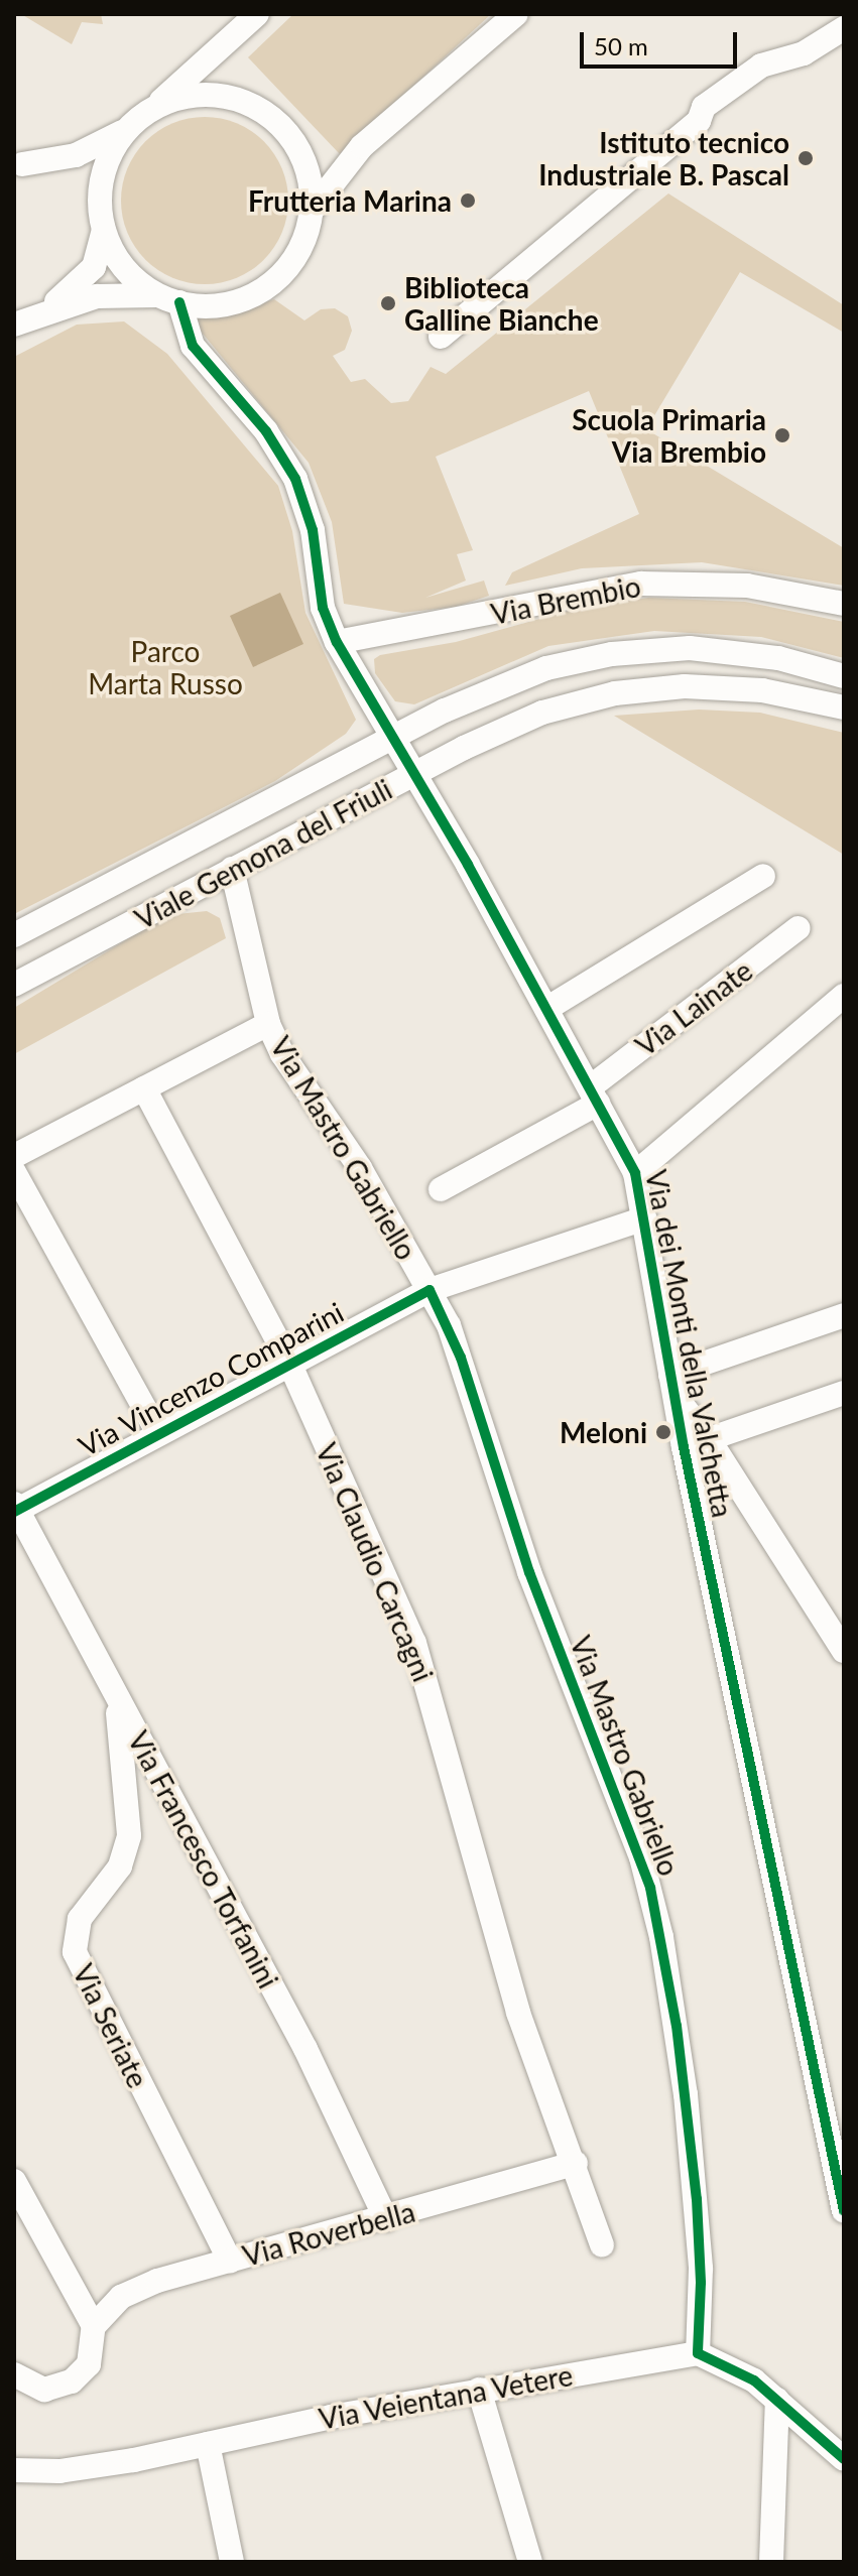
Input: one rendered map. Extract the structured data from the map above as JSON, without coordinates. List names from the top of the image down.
{
  "streets": {
    "street": [
      "Via Brembio",
      "Viale Gemona del Friuli",
      "Via Lainate",
      "Via Mastro Gabriello",
      "Via dei Monti della Valchetta",
      "Via Vincenzo Comparini",
      "Via Claudio Carcagni",
      "Via Francesco Torfanini",
      "Via Seriate",
      "Via Roverbella",
      "Via Veientana Vetere"
    ]
  },
  "crossings": [
    ["Via Brembio", "Via dei Monti della Valchetta"],
    ["Viale Gemona del Friuli", "Via Mastro Gabriello"],
    ["Viale Gemona del Friuli", "Via dei Monti della Valchetta"],
    ["Via Lainate", "Via dei Monti della Valchetta"],
    ["Via Mastro Gabriello", "Via Vincenzo Comparini"],
    ["Via Mastro Gabriello", "Via Veientana Vetere"],
    ["Via dei Monti della Valchetta", "Via Vincenzo Comparini"],
    ["Via Vincenzo Comparini", "Via Claudio Carcagni"],
    ["Via Vincenzo Comparini", "Via Francesco Torfanini"],
    ["Via Claudio Carcagni", "Via Roverbella"],
    ["Via Francesco Torfanini", "Via Seriate"],
    ["Via Francesco Torfanini", "Via Roverbella"],
    ["Via Seriate", "Via Roverbella"]
  ],
  "parks": ["Parco Marta Russo"],
  "places": [
    "Istituto tecnico Industriale B. Pascal",
    "Frutteria Marina",
    "Biblioteca Galline Bianche",
    "Scuola Primaria Via Brembio",
    "Meloni"
  ],
  "scale_bar": "50 m"
}
